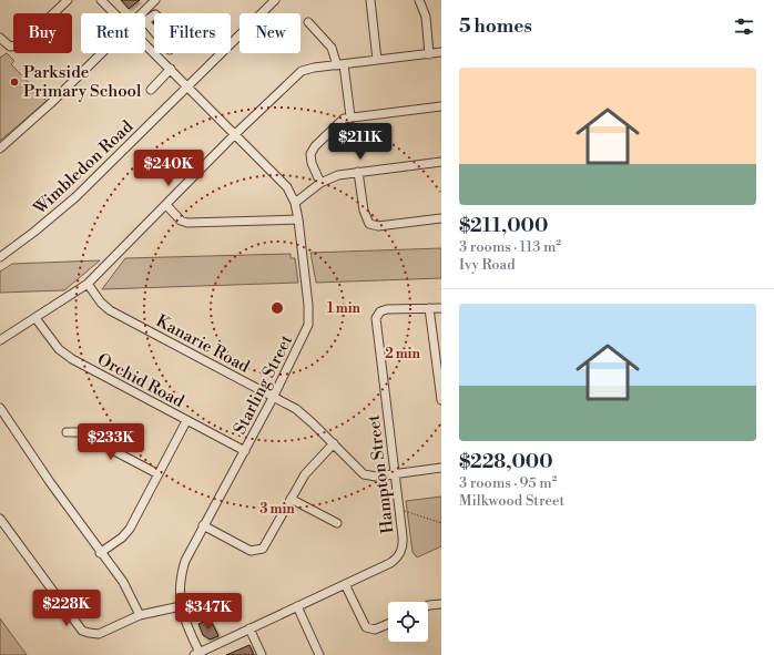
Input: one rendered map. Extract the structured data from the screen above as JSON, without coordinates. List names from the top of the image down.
{
  "streets": {
    "street": [
      "Wimbledon Road",
      "Kanarie Road",
      "Orchid Road",
      "Starling Street",
      "Hampton Street"
    ]
  },
  "crossings": [
    ["Wimbledon Road", "Starling Street"],
    ["Kanarie Road", "Starling Street"],
    ["Kanarie Road", "Hampton Street"],
    ["Orchid Road", "Starling Street"],
    ["Starling Street", "Hampton Street"]
  ],
  "places": ["Parkside Primary School"],
  "page": {
    "heading": "5 homes",
    "chip": [
      "Buy",
      "Rent",
      "Filters",
      "New"
    ],
    "list": [
      {
        "name": "$211,000",
        "note": "3 rooms · 113 m² · Ivy Road"
      },
      {
        "name": "$228,000",
        "note": "3 rooms · 95 m² · Milkwood Street"
      }
    ],
    "price": [
      "$211K",
      "$240K",
      "$233K",
      "$228K",
      "$347K"
    ]
  },
  "rings": ["1 min", "2 min", "3 min"]
}
